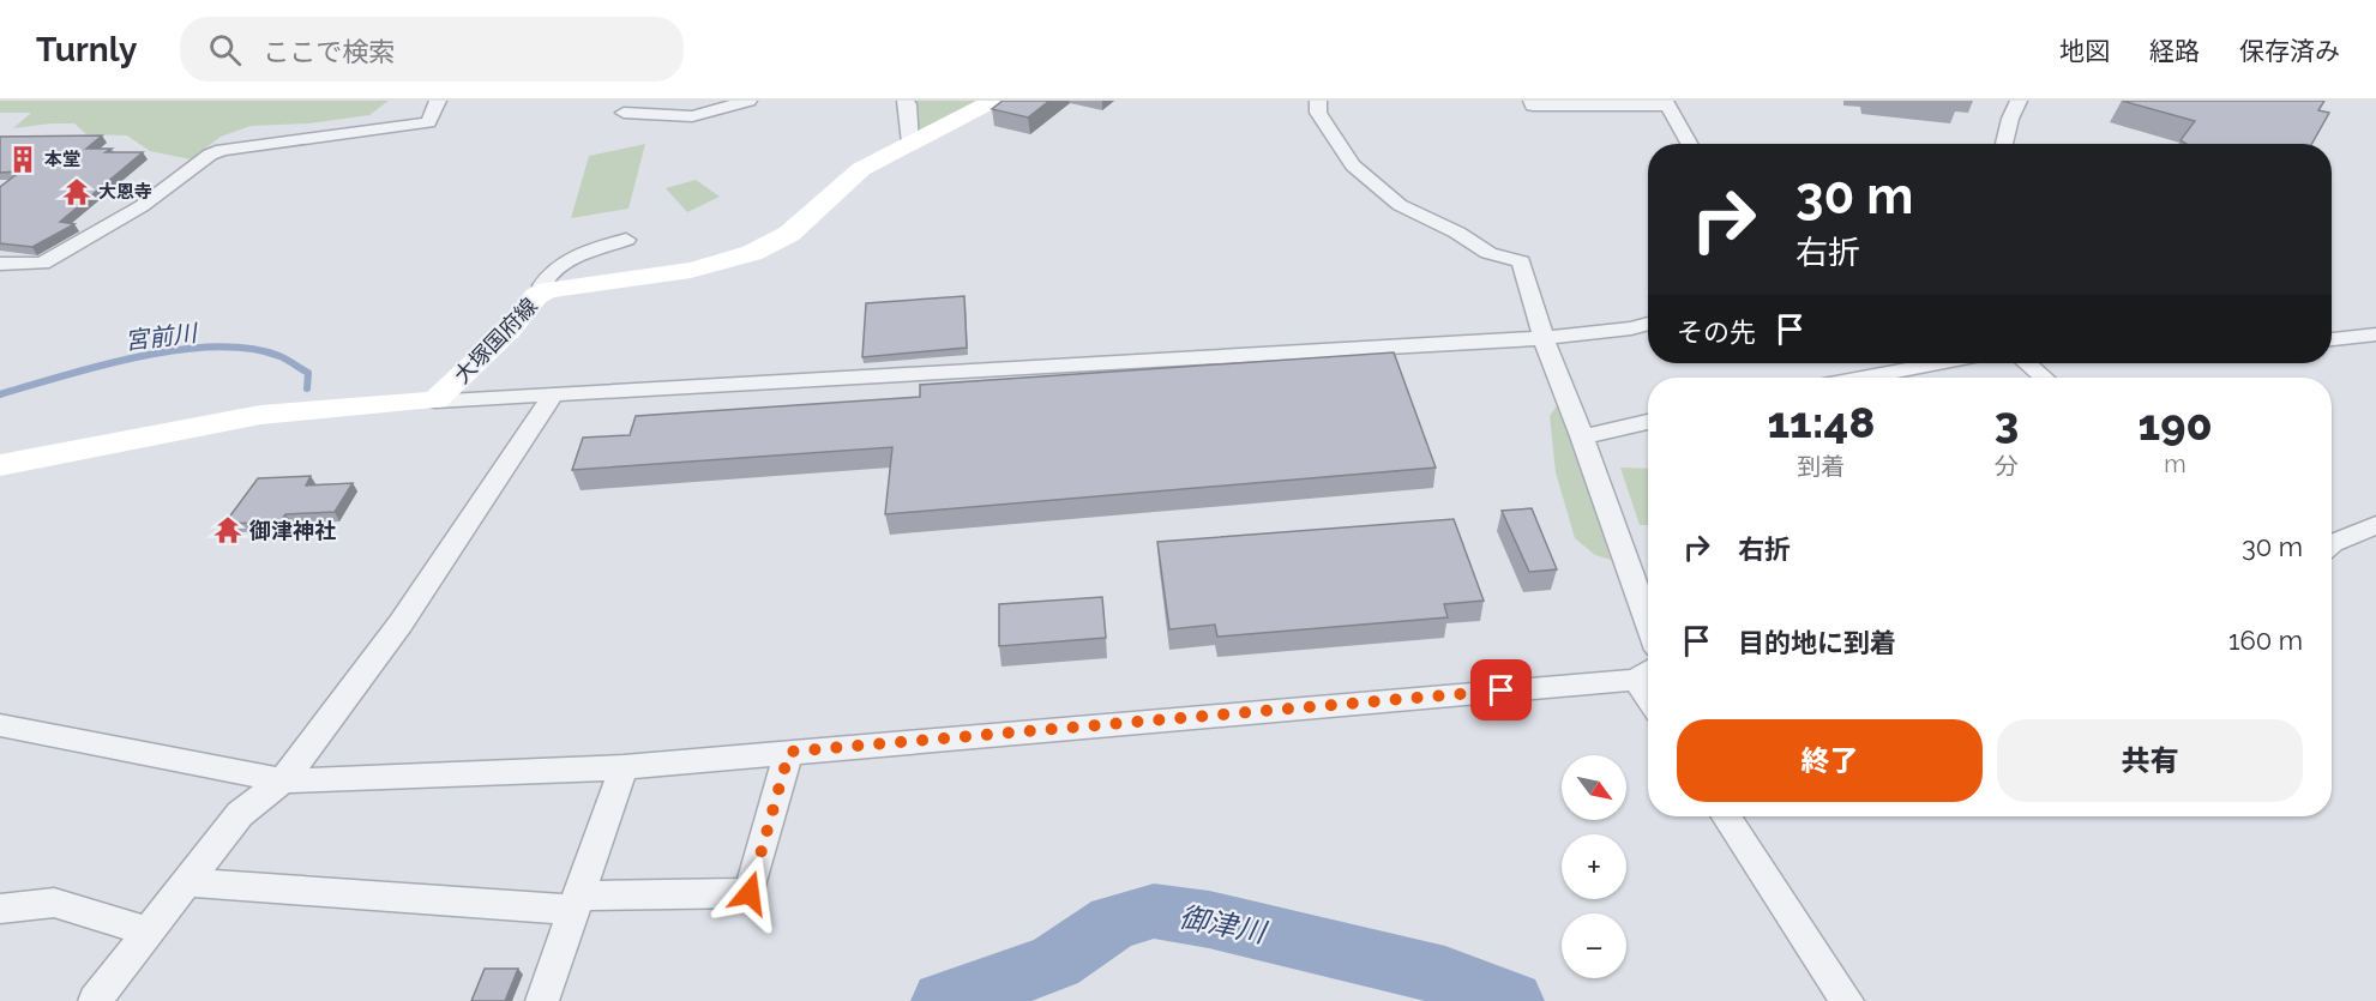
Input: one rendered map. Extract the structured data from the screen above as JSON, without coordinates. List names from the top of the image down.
{
  "streets": {
    "main road": ["大塚国府線"]
  },
  "water": ["宮前川", "御津川"],
  "places": {
    "building": ["本堂"],
    "temple": ["大恩寺", "御津神社"]
  },
  "north": "bottom right",
  "page": {
    "header": "Turnly",
    "search": "ここで検索",
    "nav": ["地図", "経路", "保存済み"],
    "turn": ["30 m", "右折"],
    "then": "その先",
    "eta": [
      "11:48",
      "到着",
      "3",
      "分",
      "190",
      "m"
    ],
    "list": [
      {
        "name": "右折",
        "value": "30 m"
      },
      {
        "name": "目的地に到着",
        "value": "160 m"
      }
    ],
    "buttons": ["終了", "共有"],
    "map_buttons": ["+", "−"]
  }
}
